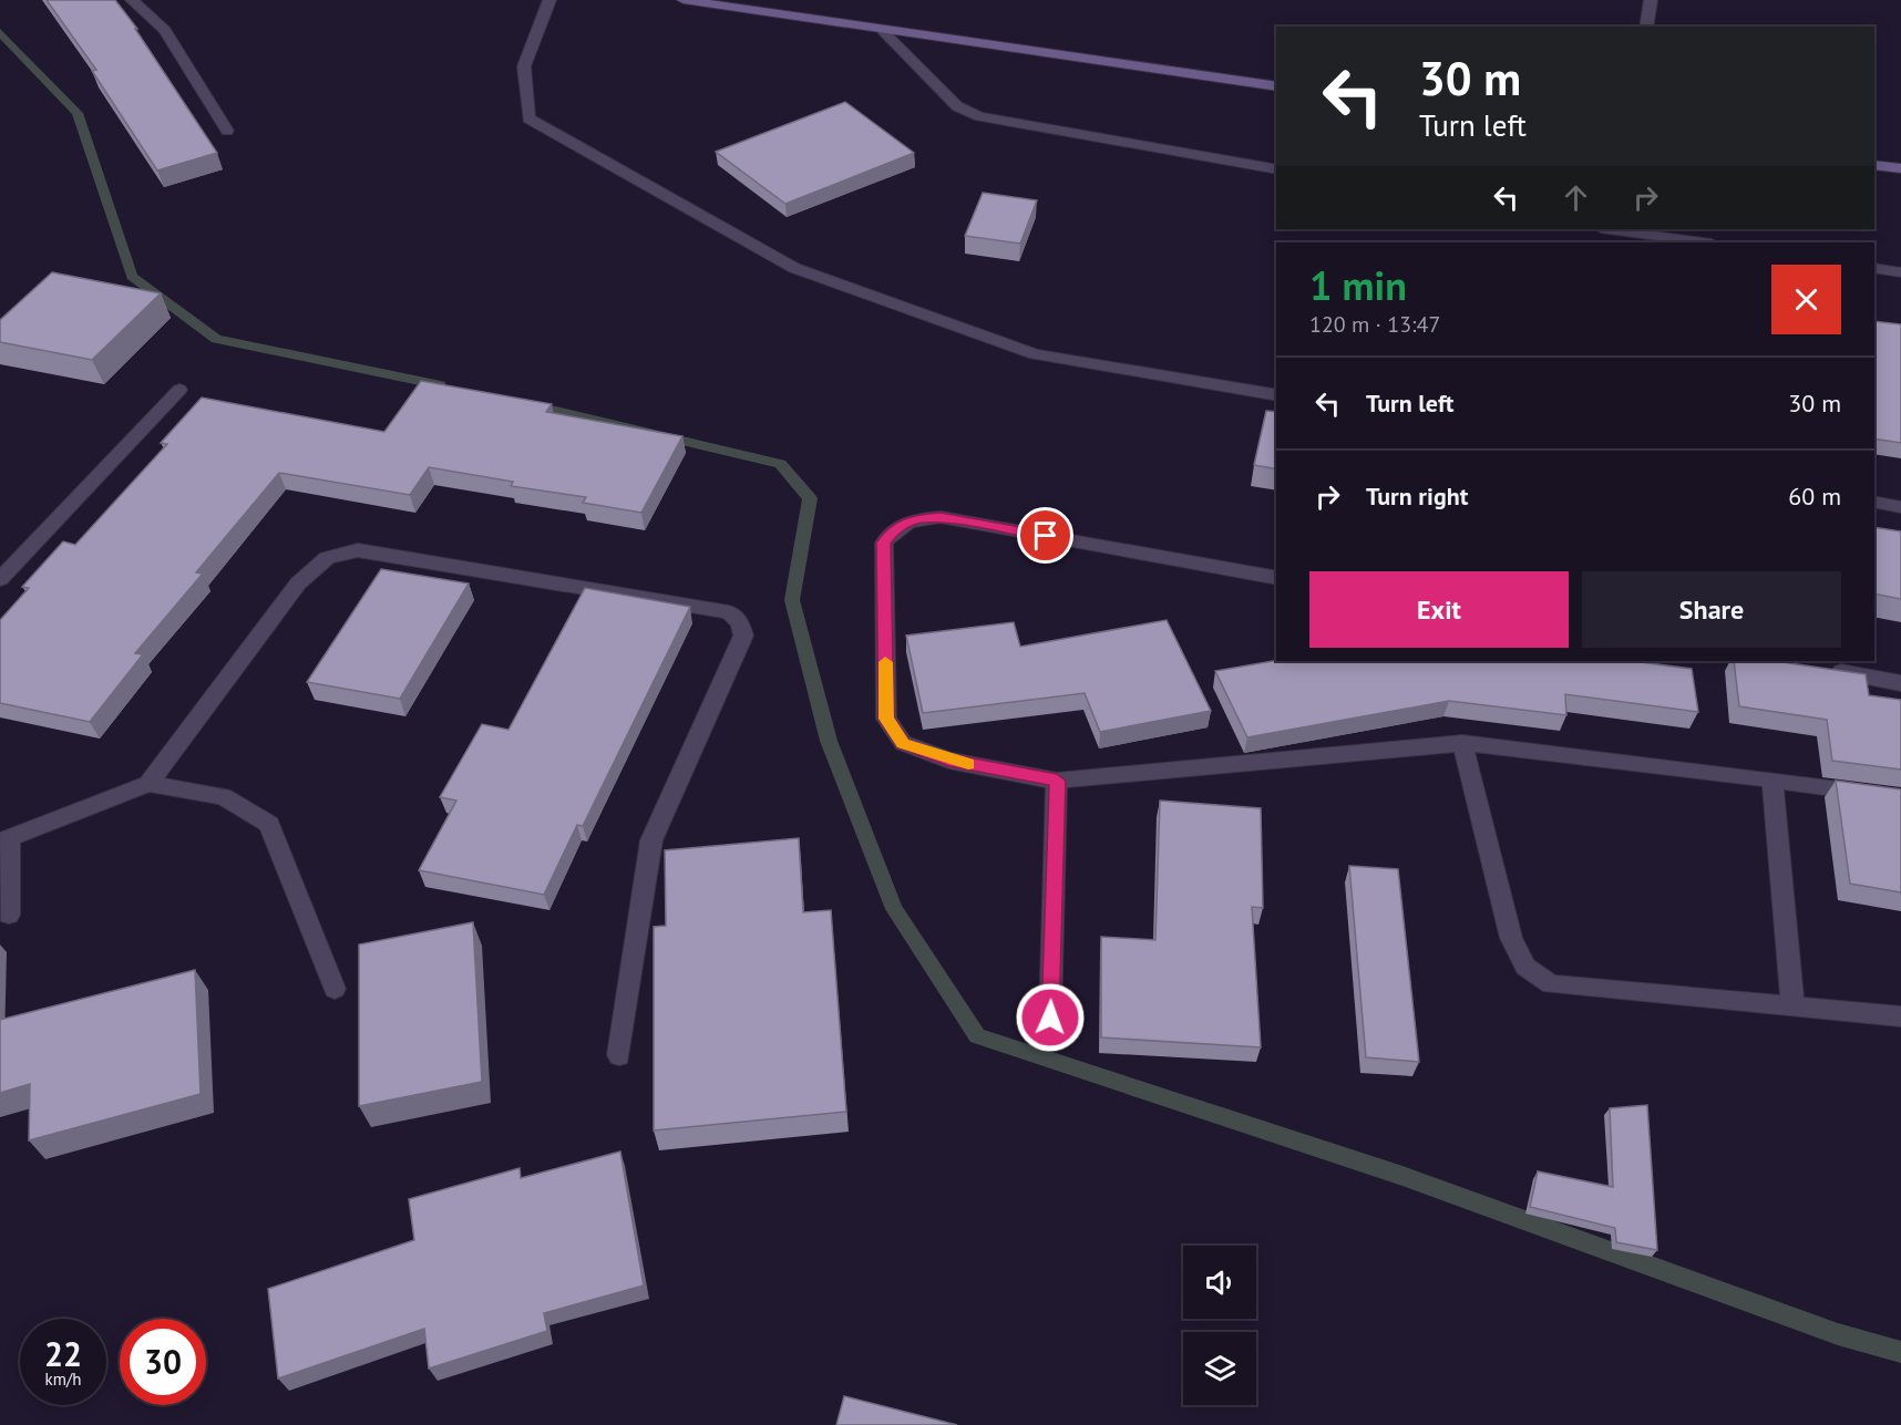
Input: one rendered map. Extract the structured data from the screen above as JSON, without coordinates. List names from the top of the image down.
{
  "page": {
    "turn": ["30 m", "Turn left"],
    "heading": ["1 min", "120 m · 13:47"],
    "list": [
      {
        "name": "Turn left",
        "value": "30 m"
      },
      {
        "name": "Turn right",
        "value": "60 m"
      }
    ],
    "buttons": ["Exit", "Share"],
    "speed": "22 km/h",
    "limit": "30"
  }
}
